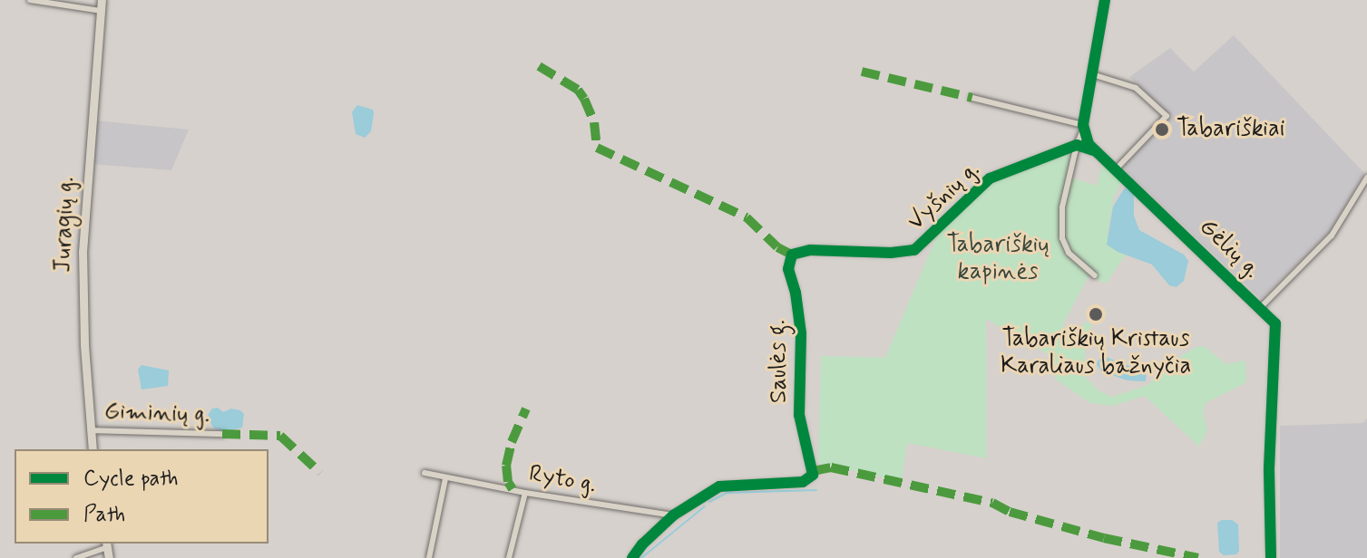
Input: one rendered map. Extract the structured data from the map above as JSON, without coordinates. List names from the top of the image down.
{
  "streets": {
    "main road": ["Juragių g."],
    "street": [
      "Vyšnių g.",
      "Gėlių g.",
      "Saulės g.",
      "Giminių g.",
      "Ryto g."
    ]
  },
  "crossings": [
    ["Vyšnių g.", "Saulės g."],
    ["Juragių g.", "Giminių g."],
    ["Saulės g.", "Ryto g."]
  ],
  "parks": ["Tabariškių kapinės"],
  "places": ["Tabariškiai", "Tabariškių Kristaus Karaliaus bažnyčia"],
  "legend": ["Cycle path", "Path"]
}
